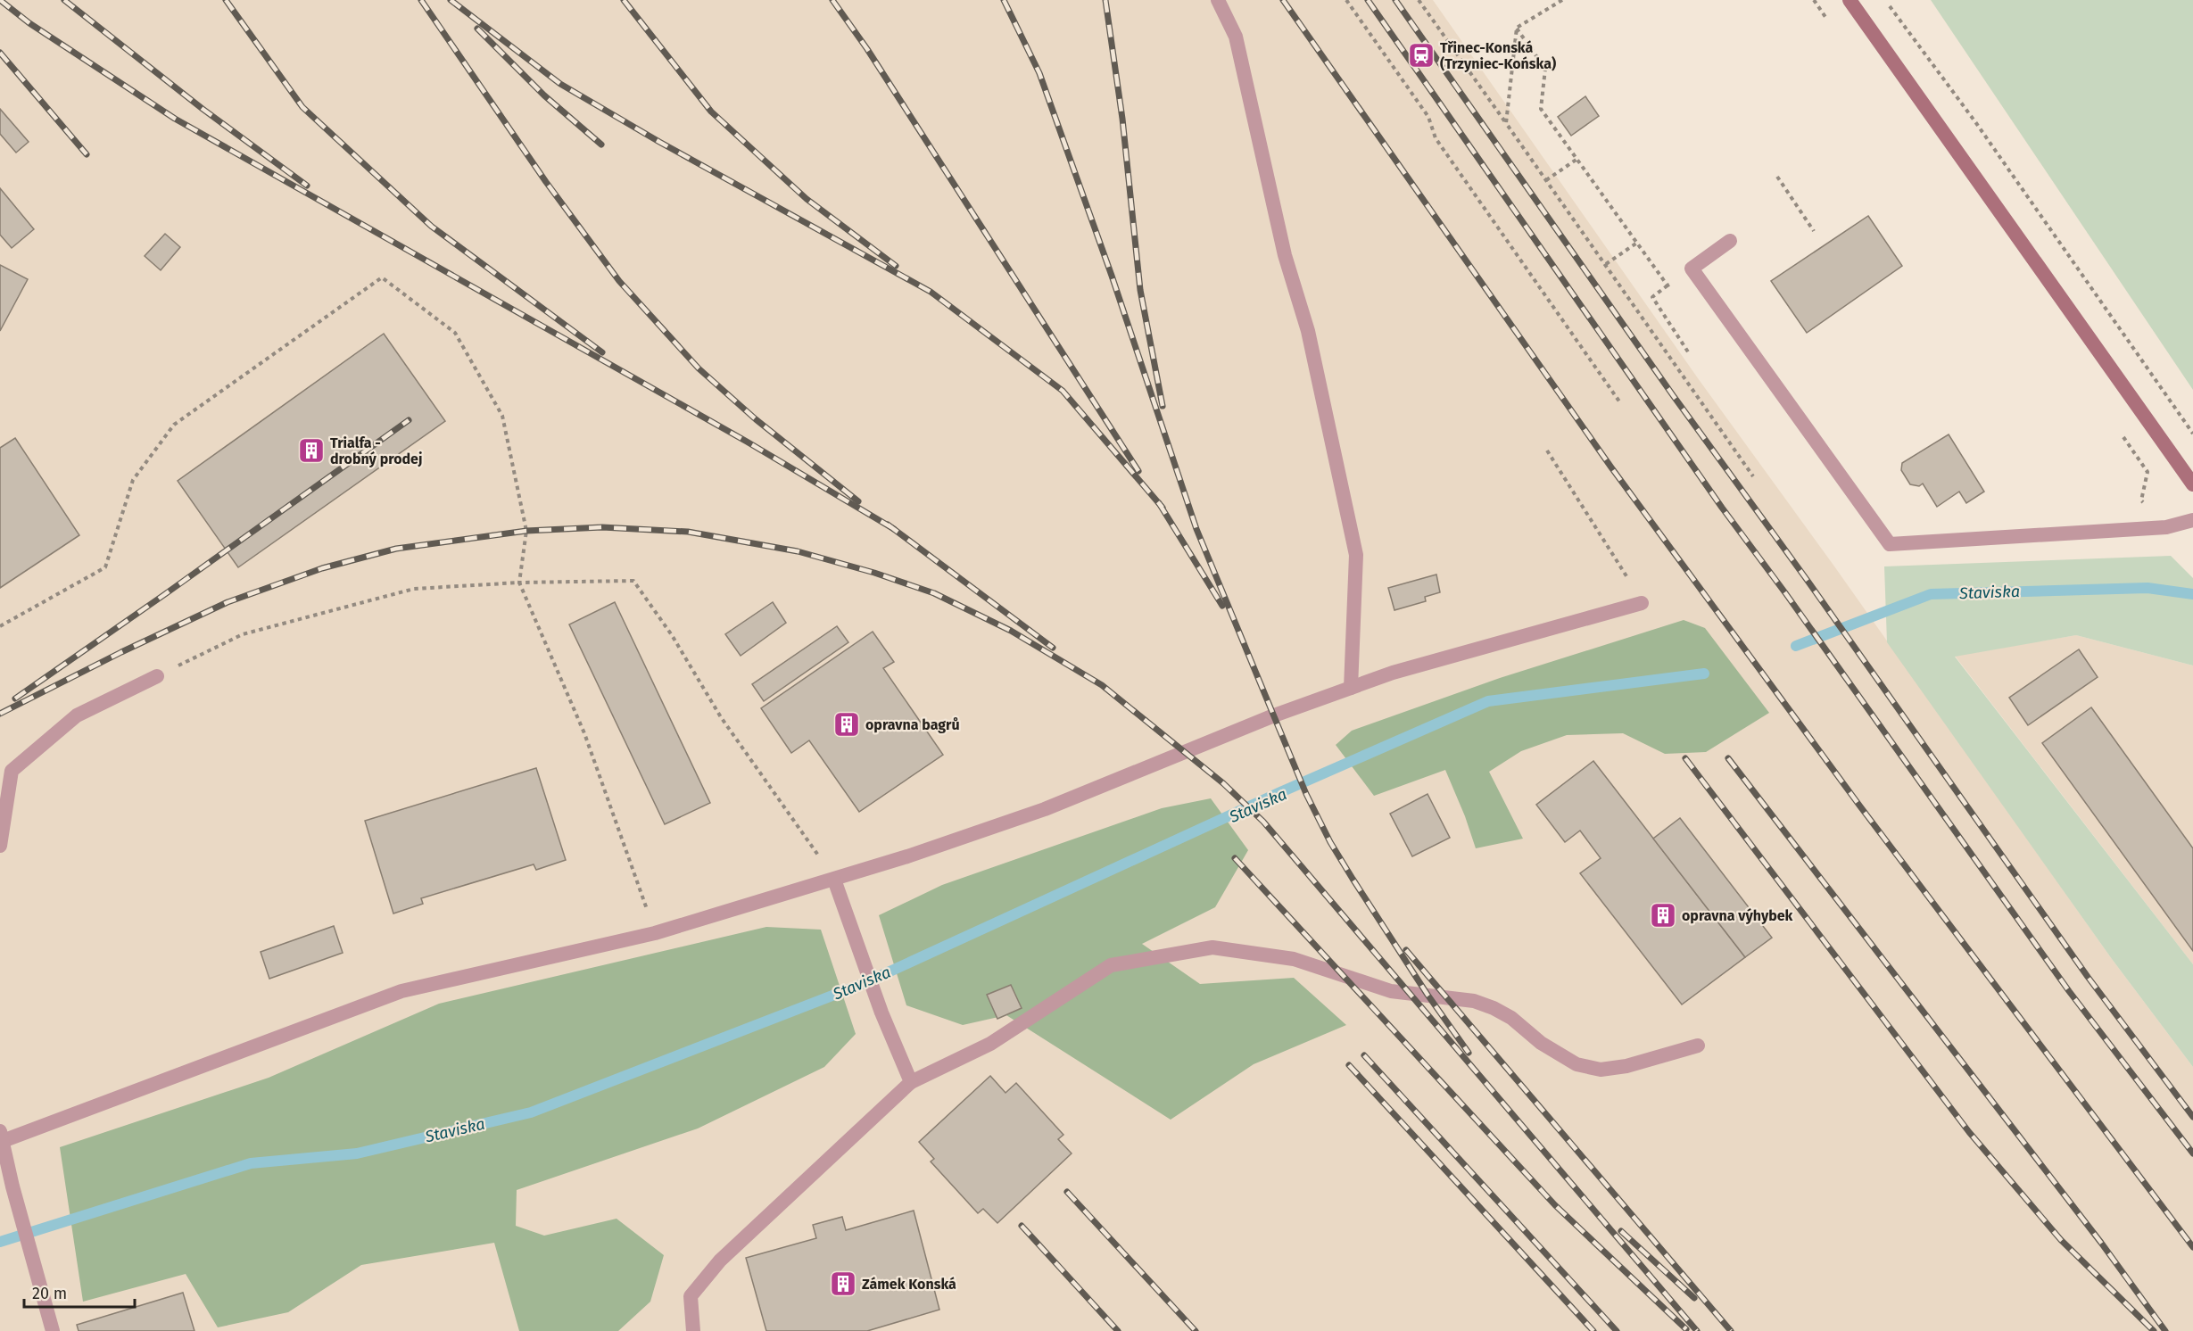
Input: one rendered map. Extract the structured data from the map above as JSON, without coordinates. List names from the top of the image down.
{
  "water": ["Staviska"],
  "places": {
    "station": ["Třinec-Konská (Trzyniec-Końska)"],
    "building": [
      "Trialfa - drobný prodej",
      "opravna bagrů",
      "opravna výhybek",
      "Zámek Konská"
    ]
  },
  "scale_bar": "20 m"
}
